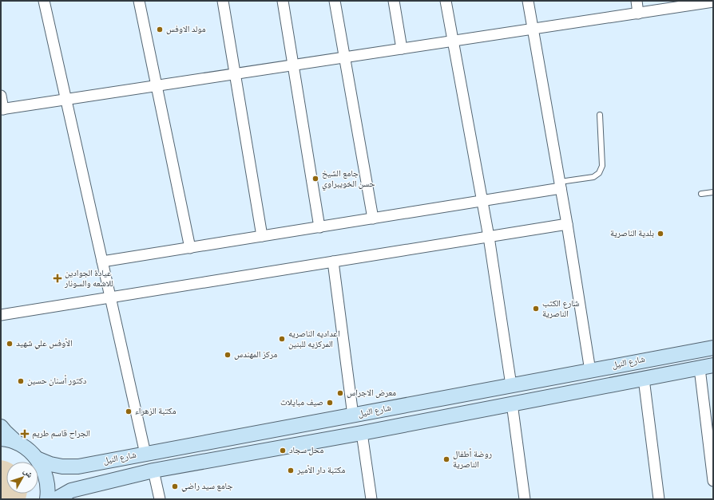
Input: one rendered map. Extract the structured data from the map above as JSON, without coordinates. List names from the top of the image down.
{
  "streets": {
    "main road": ["شارع النيل"]
  },
  "places": {
    "other": [
      "مولد الاوفس",
      "جامع الشيخ حسن الخويبراوي",
      "بلدية الناصرية",
      "شارع الكتب الناصرية",
      "اعداديه الناصريه المركزيه للبنين",
      "الأوفس علي شهيد",
      "مركز المهندس",
      "دكتور أسنان حسين",
      "معرض الاجراس",
      "صيف مبايلات",
      "مكتبة الزهراء",
      "محل سجاد",
      "روضة أطفال الناصرية",
      "مكتبة دار الأمير",
      "جامع سيد راضي"
    ],
    "health": ["عيادة الجوادين للاشعه والسونار", "الجراح قاسم طريم"]
  },
  "north": "top right"
}
